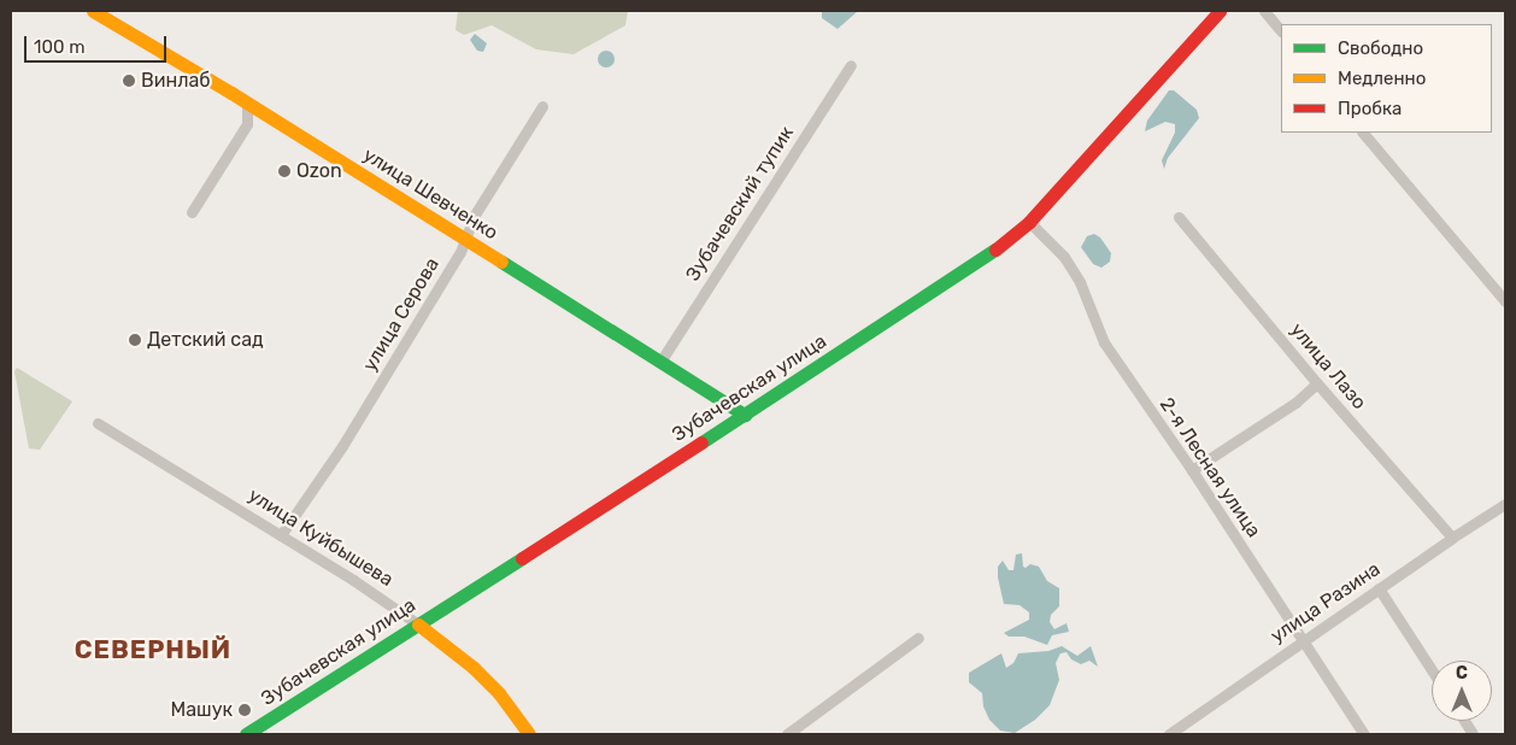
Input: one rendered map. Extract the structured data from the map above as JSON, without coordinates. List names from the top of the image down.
{
  "streets": {
    "street": [
      "улица Шевченко",
      "Зубачевский тупик",
      "улица Серова",
      "улица Лазо",
      "Зубачевская улица",
      "2-я Лесная улица",
      "улица Куйбышева",
      "улица Разина"
    ]
  },
  "crossings": [
    ["улица Шевченко", "Зубачевский тупик"],
    ["улица Шевченко", "улица Серова"],
    ["улица Шевченко", "Зубачевская улица"],
    ["улица Серова", "улица Куйбышева"],
    ["улица Лазо", "улица Разина"],
    ["Зубачевская улица", "2-я Лесная улица"],
    ["Зубачевская улица", "улица Куйбышева"],
    ["2-я Лесная улица", "улица Разина"]
  ],
  "districts": ["СЕВЕРНЫЙ"],
  "places": [
    "Винлаб",
    "Ozon",
    "Детский сад",
    "Машук"
  ],
  "legend": ["Свободно", "Медленно", "Пробка"],
  "scale_bar": "100 m",
  "north": "top"
}
